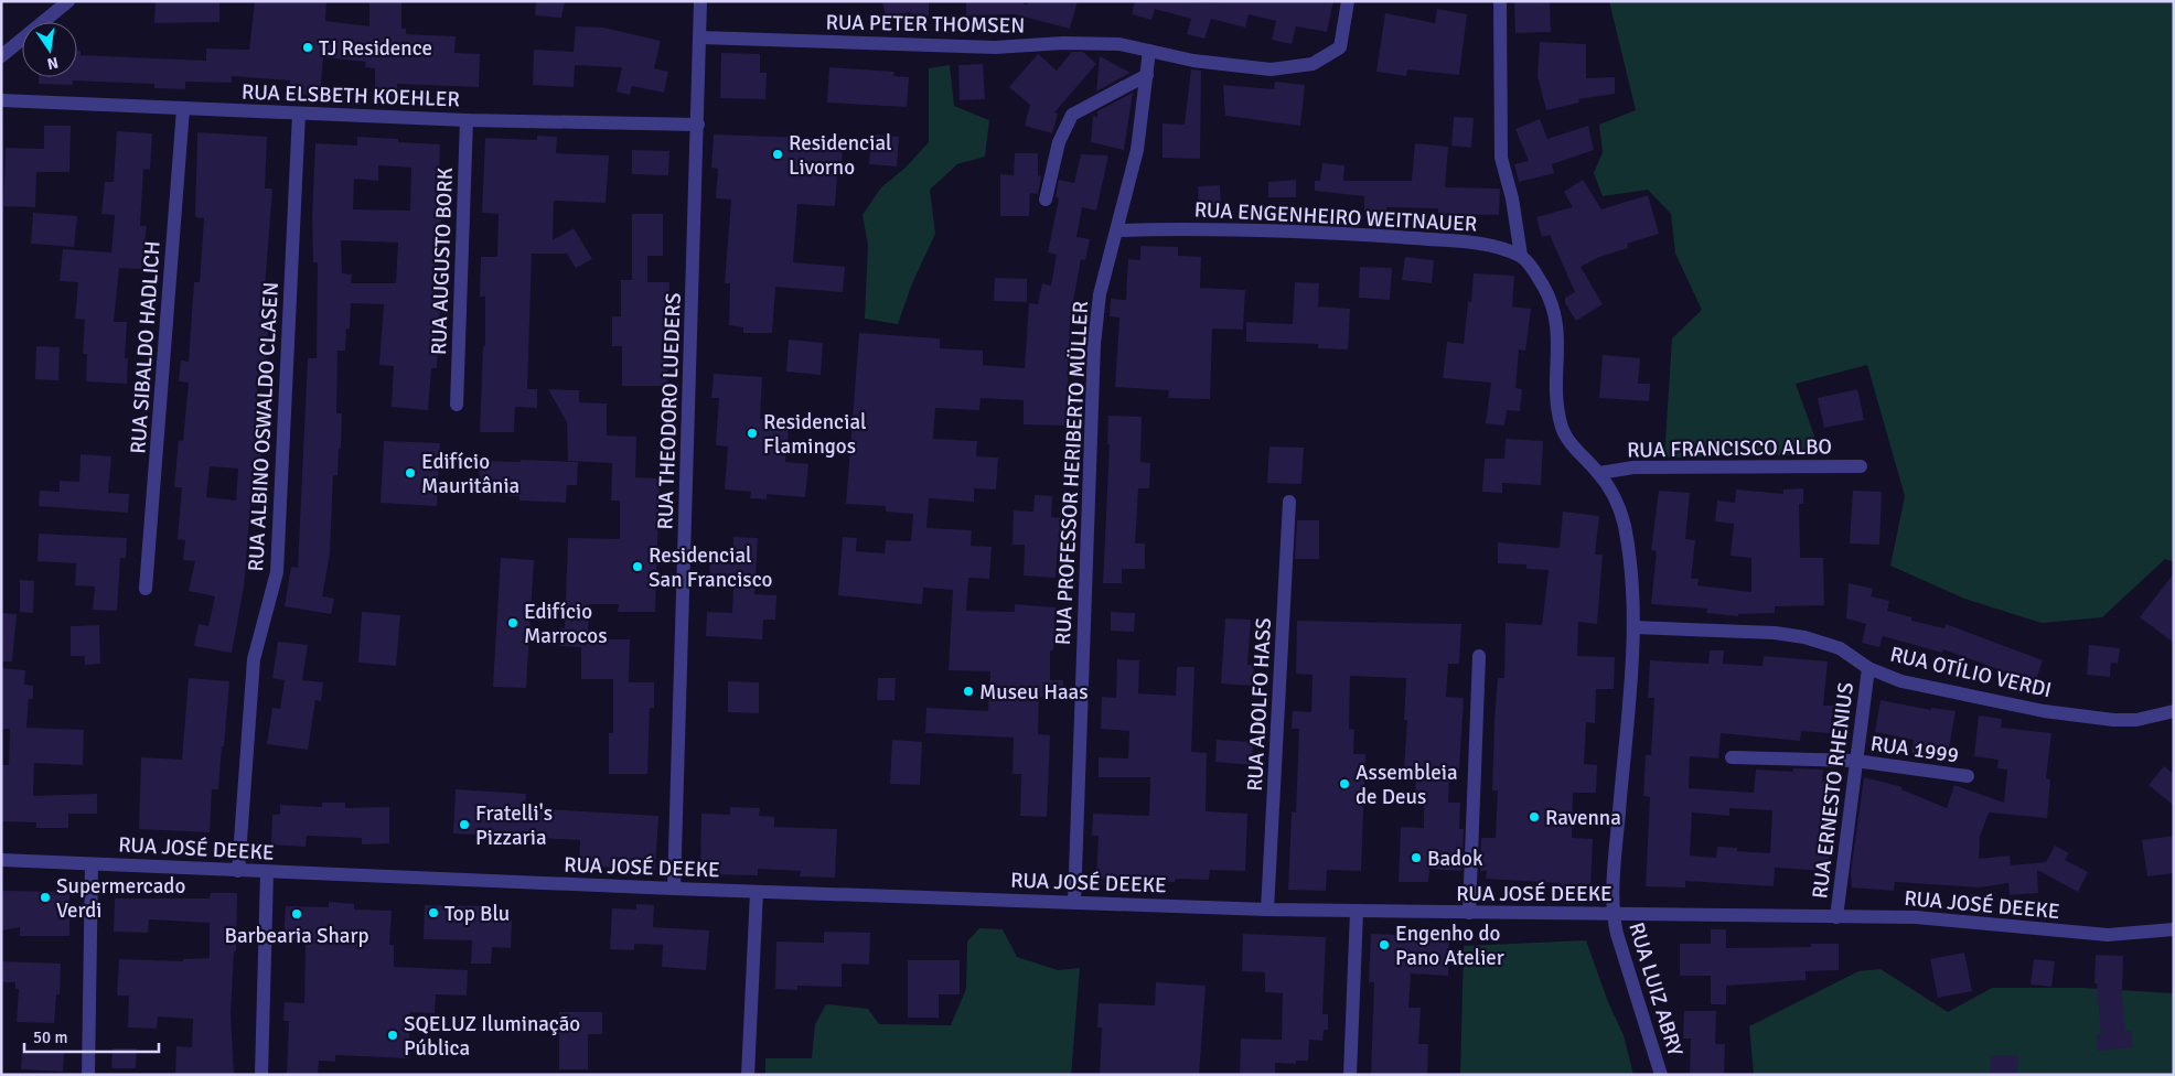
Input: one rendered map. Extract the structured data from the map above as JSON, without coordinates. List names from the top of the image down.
{
  "streets": {
    "street": [
      "RUA PETER THOMSEN",
      "RUA ELSBETH KOEHLER",
      "RUA ENGENHEIRO WEITNAUER",
      "RUA AUGUSTO BORK",
      "RUA SIBALDO HADLICH",
      "RUA THEODORO LUEDERS",
      "RUA ALBINO OSWALDO CLASEN",
      "RUA FRANCISCO ALBO",
      "RUA PROFESSOR HERIBERTO MÜLLER",
      "RUA OTÍLIO VERDI",
      "RUA ADOLFO HASS",
      "RUA 1999",
      "RUA ERNESTO RHENIUS",
      "RUA JOSÉ DEEKE",
      "RUA LUIZ ABRY"
    ]
  },
  "crossings": [
    ["RUA PETER THOMSEN", "RUA THEODORO LUEDERS"],
    ["RUA PETER THOMSEN", "RUA PROFESSOR HERIBERTO MÜLLER"],
    ["RUA ELSBETH KOEHLER", "RUA AUGUSTO BORK"],
    ["RUA ELSBETH KOEHLER", "RUA SIBALDO HADLICH"],
    ["RUA ELSBETH KOEHLER", "RUA THEODORO LUEDERS"],
    ["RUA ELSBETH KOEHLER", "RUA ALBINO OSWALDO CLASEN"],
    ["RUA ENGENHEIRO WEITNAUER", "RUA PROFESSOR HERIBERTO MÜLLER"],
    ["RUA THEODORO LUEDERS", "RUA JOSÉ DEEKE"],
    ["RUA ALBINO OSWALDO CLASEN", "RUA JOSÉ DEEKE"],
    ["RUA PROFESSOR HERIBERTO MÜLLER", "RUA JOSÉ DEEKE"],
    ["RUA OTÍLIO VERDI", "RUA ERNESTO RHENIUS"],
    ["RUA ADOLFO HASS", "RUA JOSÉ DEEKE"],
    ["RUA 1999", "RUA ERNESTO RHENIUS"],
    ["RUA ERNESTO RHENIUS", "RUA JOSÉ DEEKE"],
    ["RUA JOSÉ DEEKE", "RUA LUIZ ABRY"]
  ],
  "places": [
    "TJ Residence",
    "Residencial Livorno",
    "Residencial Flamingos",
    "Edifício Mauritânia",
    "Residencial San Francisco",
    "Edifício Marrocos",
    "Museu Haas",
    "Assembleia de Deus",
    "Ravenna",
    "Fratelli's Pizzaria",
    "Badok",
    "Supermercado Verdi",
    "Top Blu",
    "Barbearia Sharp",
    "Engenho do Pano Atelier",
    "SQELUZ Iluminação Pública"
  ],
  "scale_bar": "50 m",
  "north": "bottom"
}
